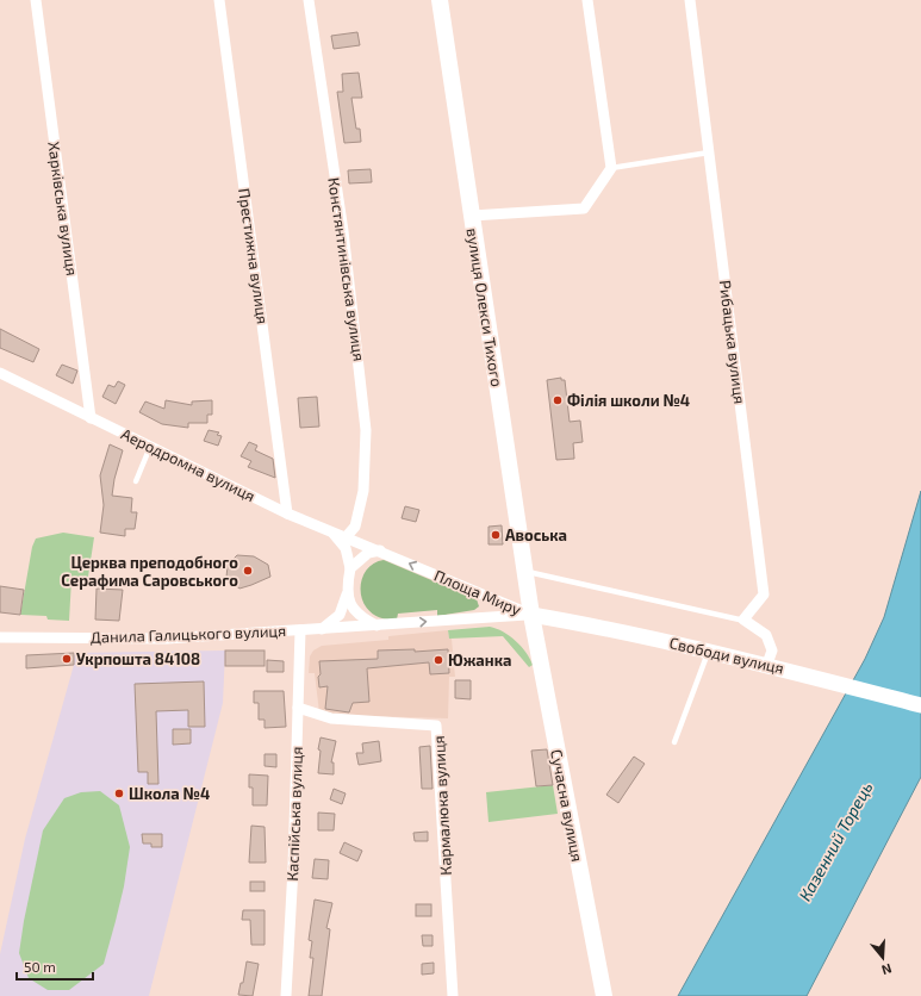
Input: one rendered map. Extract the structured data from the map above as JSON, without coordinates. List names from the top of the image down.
{
  "streets": {
    "main road": ["вулиця Олекси Тихого", "Свободи вулиця", "Сучасна вулиця"],
    "street": [
      "Харківська вулиця",
      "Престижна вулиця",
      "Констянтинівська вулиця",
      "Рибацька вулиця",
      "Аеродромна вулиця",
      "Площа Миру",
      "Данила Галицького вулиця",
      "Кармалюка вулиця",
      "Каспійська вулиця"
    ]
  },
  "crossings": [
    ["Харківська вулиця", "Аеродромна вулиця"],
    ["Престижна вулиця", "Аеродромна вулиця"],
    ["Констянтинівська вулиця", "Аеродромна вулиця"],
    ["вулиця Олекси Тихого", "Площа Миру"],
    ["вулиця Олекси Тихого", "Свободи вулиця"],
    ["вулиця Олекси Тихого", "Сучасна вулиця"],
    ["Аеродромна вулиця", "Площа Миру"],
    ["Площа Миру", "Данила Галицького вулиця"],
    ["Площа Миру", "Свободи вулиця"],
    ["Площа Миру", "Сучасна вулиця"],
    ["Данила Галицького вулиця", "Каспійська вулиця"],
    ["Свободи вулиця", "Сучасна вулиця"],
    ["Кармалюка вулиця", "Каспійська вулиця"]
  ],
  "water": ["Казенний Торець"],
  "places": [
    "Філія школи №4",
    "Авоська",
    "Церква преподобного Серафима Саровського",
    "Укрпошта 84108",
    "Южанка",
    "Школа №4"
  ],
  "scale_bar": "50 m",
  "north": "bottom"
}
